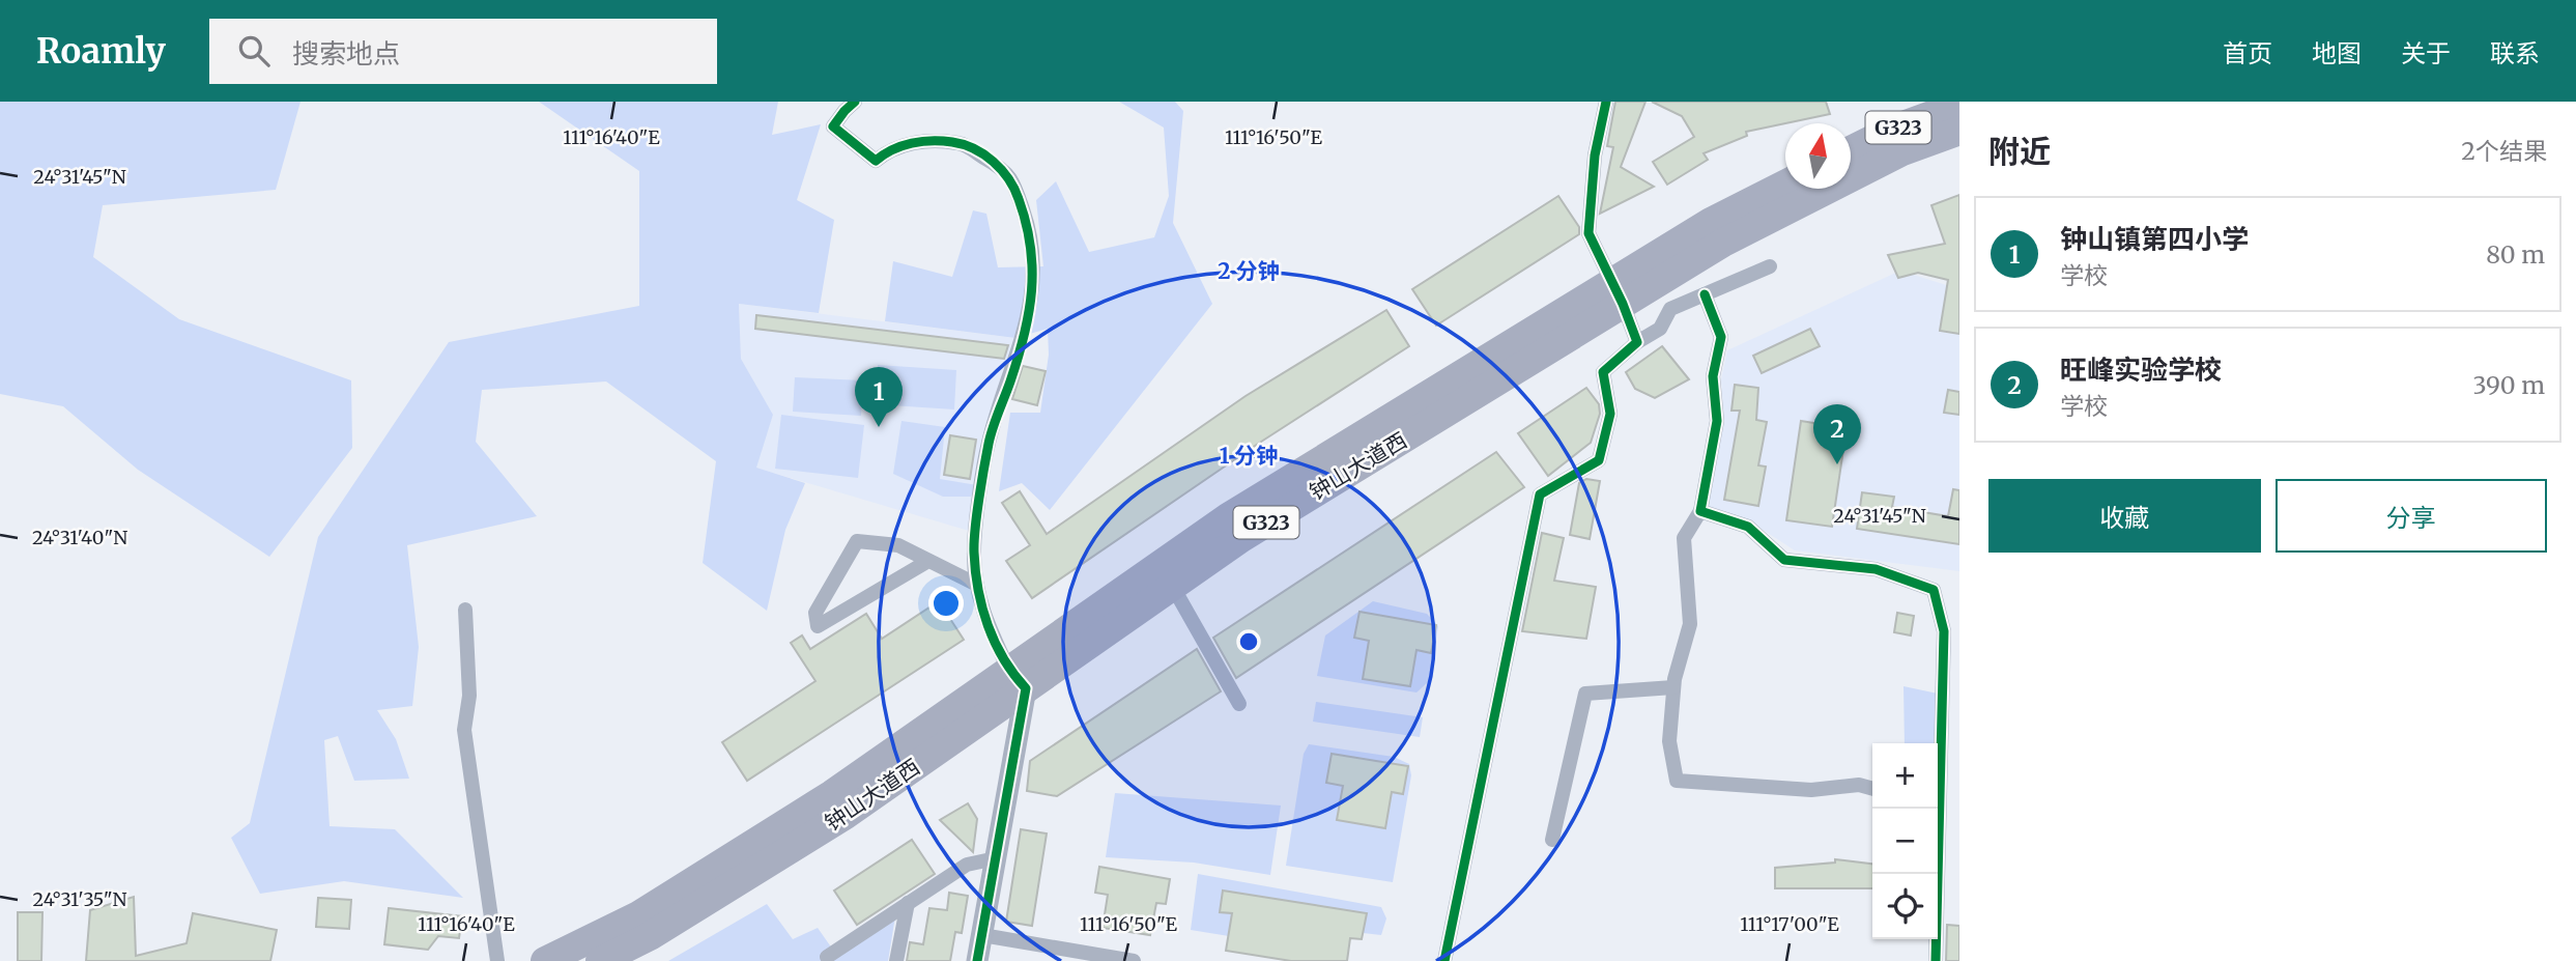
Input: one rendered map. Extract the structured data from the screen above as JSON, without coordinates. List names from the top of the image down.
{
  "streets": {
    "highway": ["G323", "钟山大道西"]
  },
  "north": "top",
  "page": {
    "header": "Roamly",
    "search": "搜索地点",
    "nav": [
      "首页",
      "地图",
      "关于",
      "联系"
    ],
    "heading": ["附近", "2个结果"],
    "list": [
      {
        "mark": "1",
        "name": "钟山镇第四小学",
        "note": "学校",
        "value": "80 m"
      },
      {
        "mark": "2",
        "name": "旺峰实验学校",
        "note": "学校",
        "value": "390 m"
      }
    ],
    "pins": ["1", "2"],
    "buttons": ["收藏", "分享"],
    "map_buttons": ["+", "−"]
  },
  "coordinates": [
    "111°16'40\"E",
    "111°16'50\"E",
    "24°31'45\"N",
    "24°31'40\"N",
    "24°31'35\"N",
    "111°17'00\"E"
  ],
  "rings": ["2 分钟", "1 分钟"]
}
